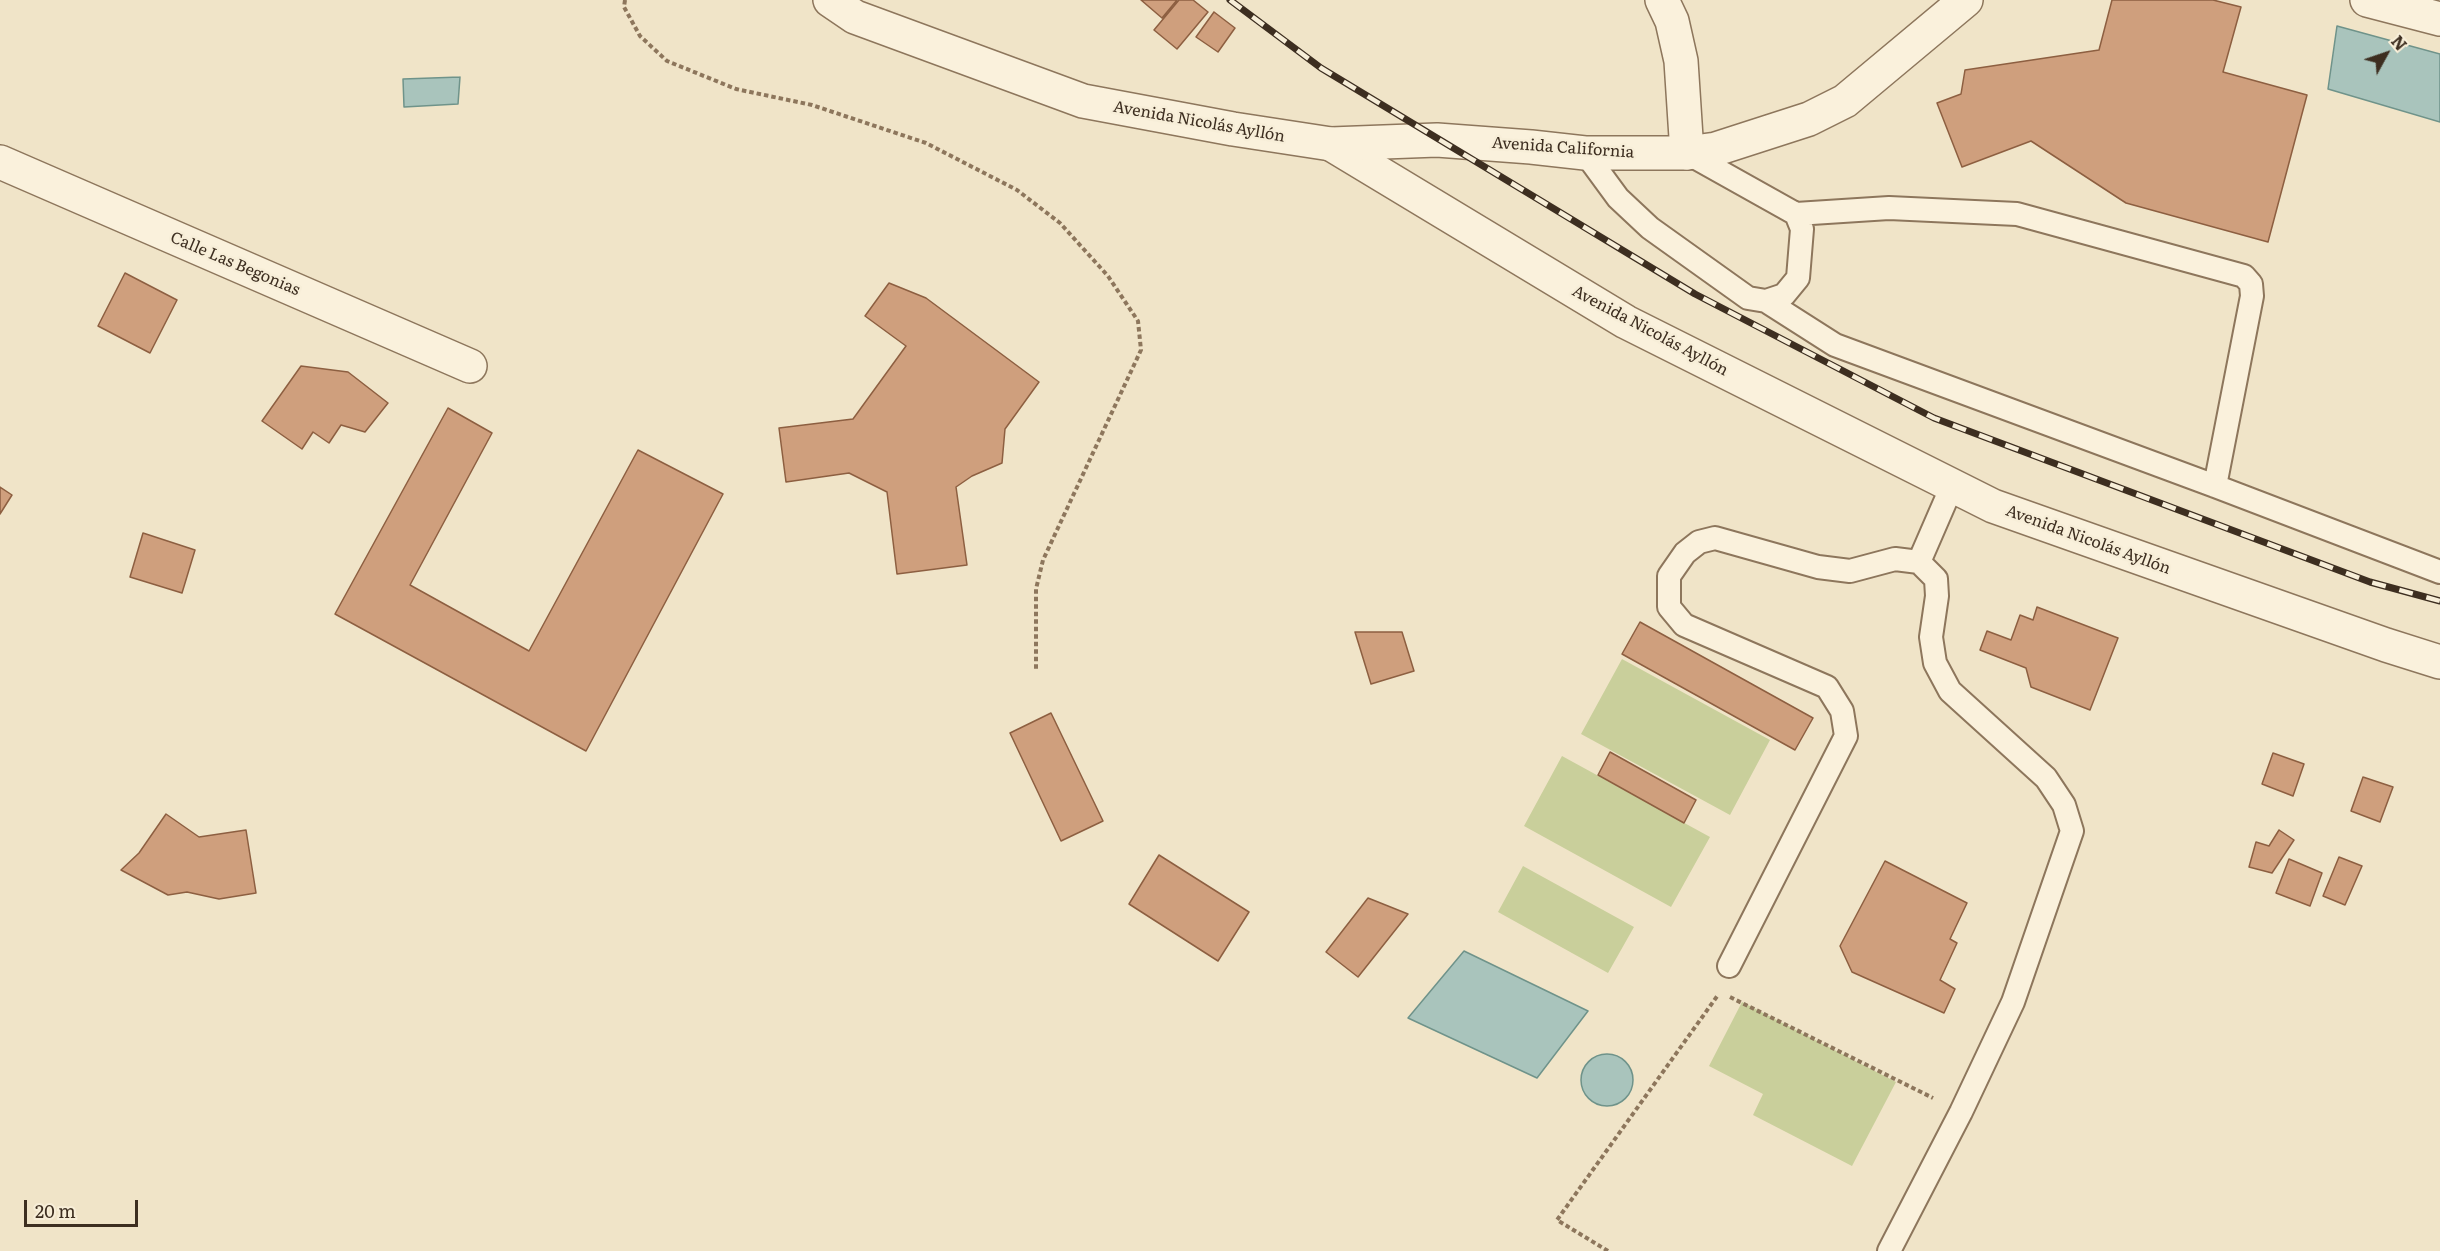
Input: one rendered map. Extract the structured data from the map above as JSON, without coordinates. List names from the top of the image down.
{
  "streets": {
    "street": ["Avenida Nicolás Ayllón", "Avenida California", "Calle Las Begonias"]
  },
  "crossings": [
    ["Avenida Nicolás Ayllón", "Avenida California"]
  ],
  "scale_bar": "20 m",
  "north": "top right"
}
